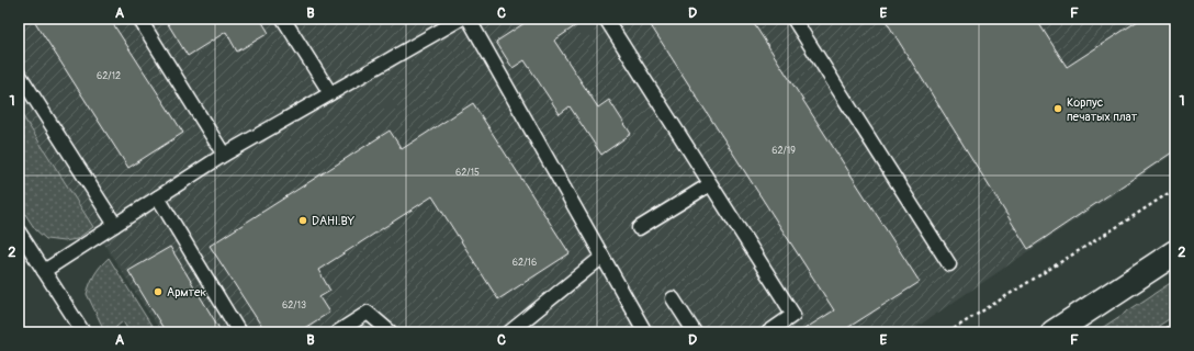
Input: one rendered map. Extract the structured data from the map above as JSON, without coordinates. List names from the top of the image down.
{
  "places": ["Корпус печатых плат", "DAHI.BY", "Армтек"],
  "house_numbers": [
    "62/12",
    "62/19",
    "62/15",
    "62/16",
    "62/13"
  ],
  "grid": {
    "columns": [
      "A",
      "B",
      "C",
      "D",
      "E",
      "F"
    ],
    "rows": ["1", "2"]
  }
}
